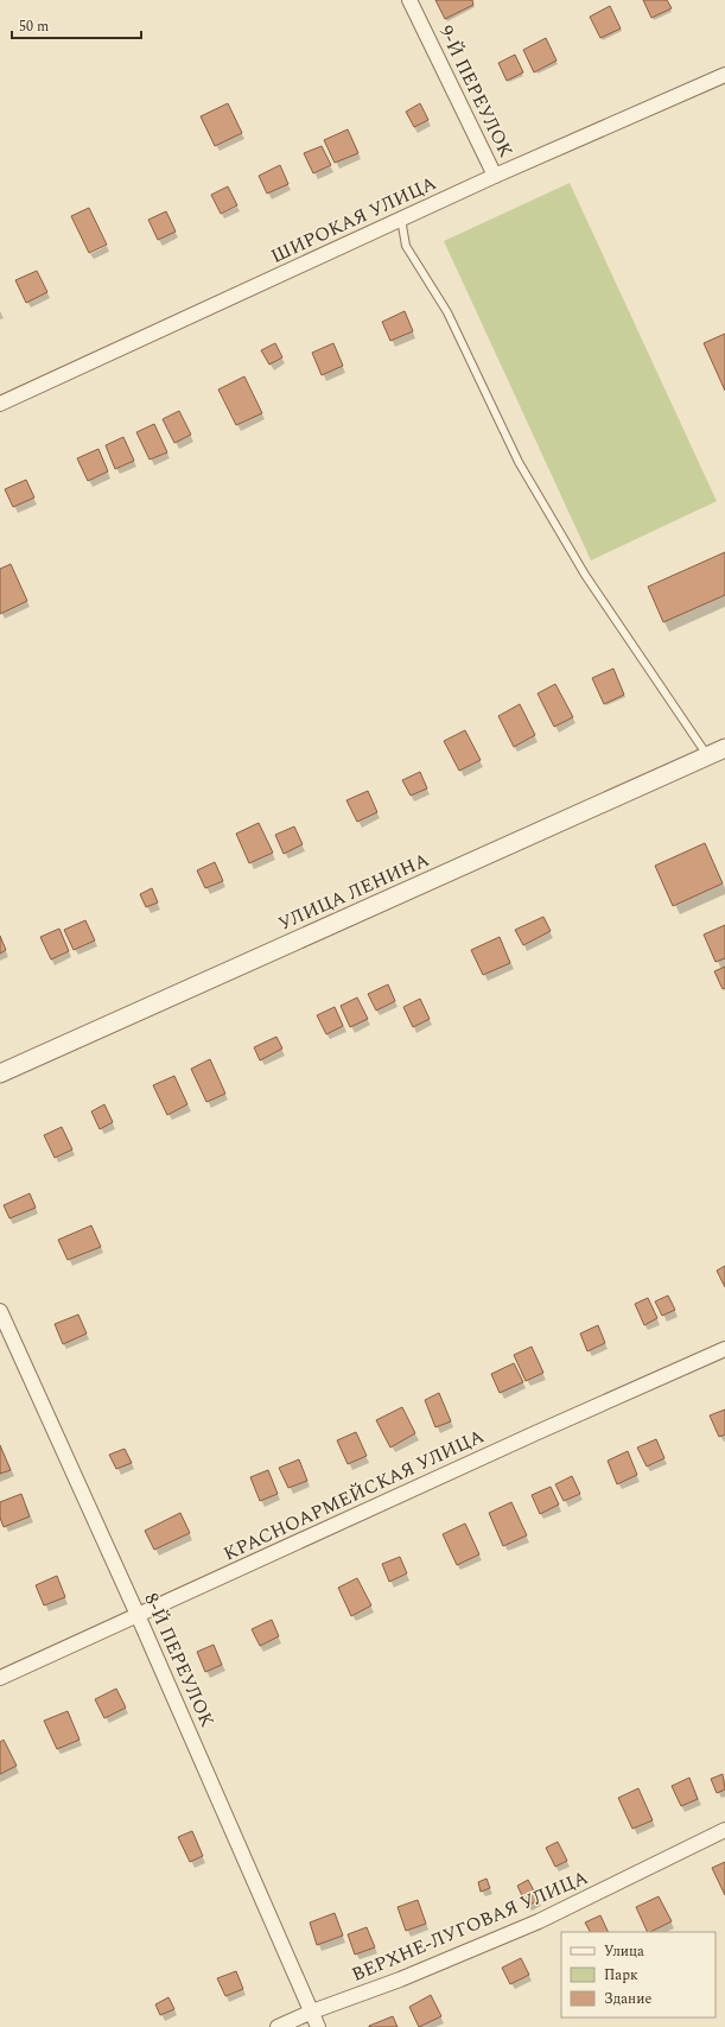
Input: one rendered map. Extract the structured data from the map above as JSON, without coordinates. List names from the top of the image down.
{
  "streets": {
    "street": [
      "9-Й ПЕРЕУЛОК",
      "ШИРОКАЯ УЛИЦА",
      "УЛИЦА ЛЕНИНА",
      "КРАСНОАРМЕЙСКАЯ УЛИЦА",
      "8-Й ПЕРЕУЛОК",
      "ВЕРХНЕ-ЛУГОВАЯ УЛИЦА"
    ]
  },
  "crossings": [
    ["9-Й ПЕРЕУЛОК", "ШИРОКАЯ УЛИЦА"],
    ["КРАСНОАРМЕЙСКАЯ УЛИЦА", "8-Й ПЕРЕУЛОК"],
    ["8-Й ПЕРЕУЛОК", "ВЕРХНЕ-ЛУГОВАЯ УЛИЦА"]
  ],
  "legend": ["Улица", "Парк", "Здание"],
  "scale_bar": "50 m"
}
